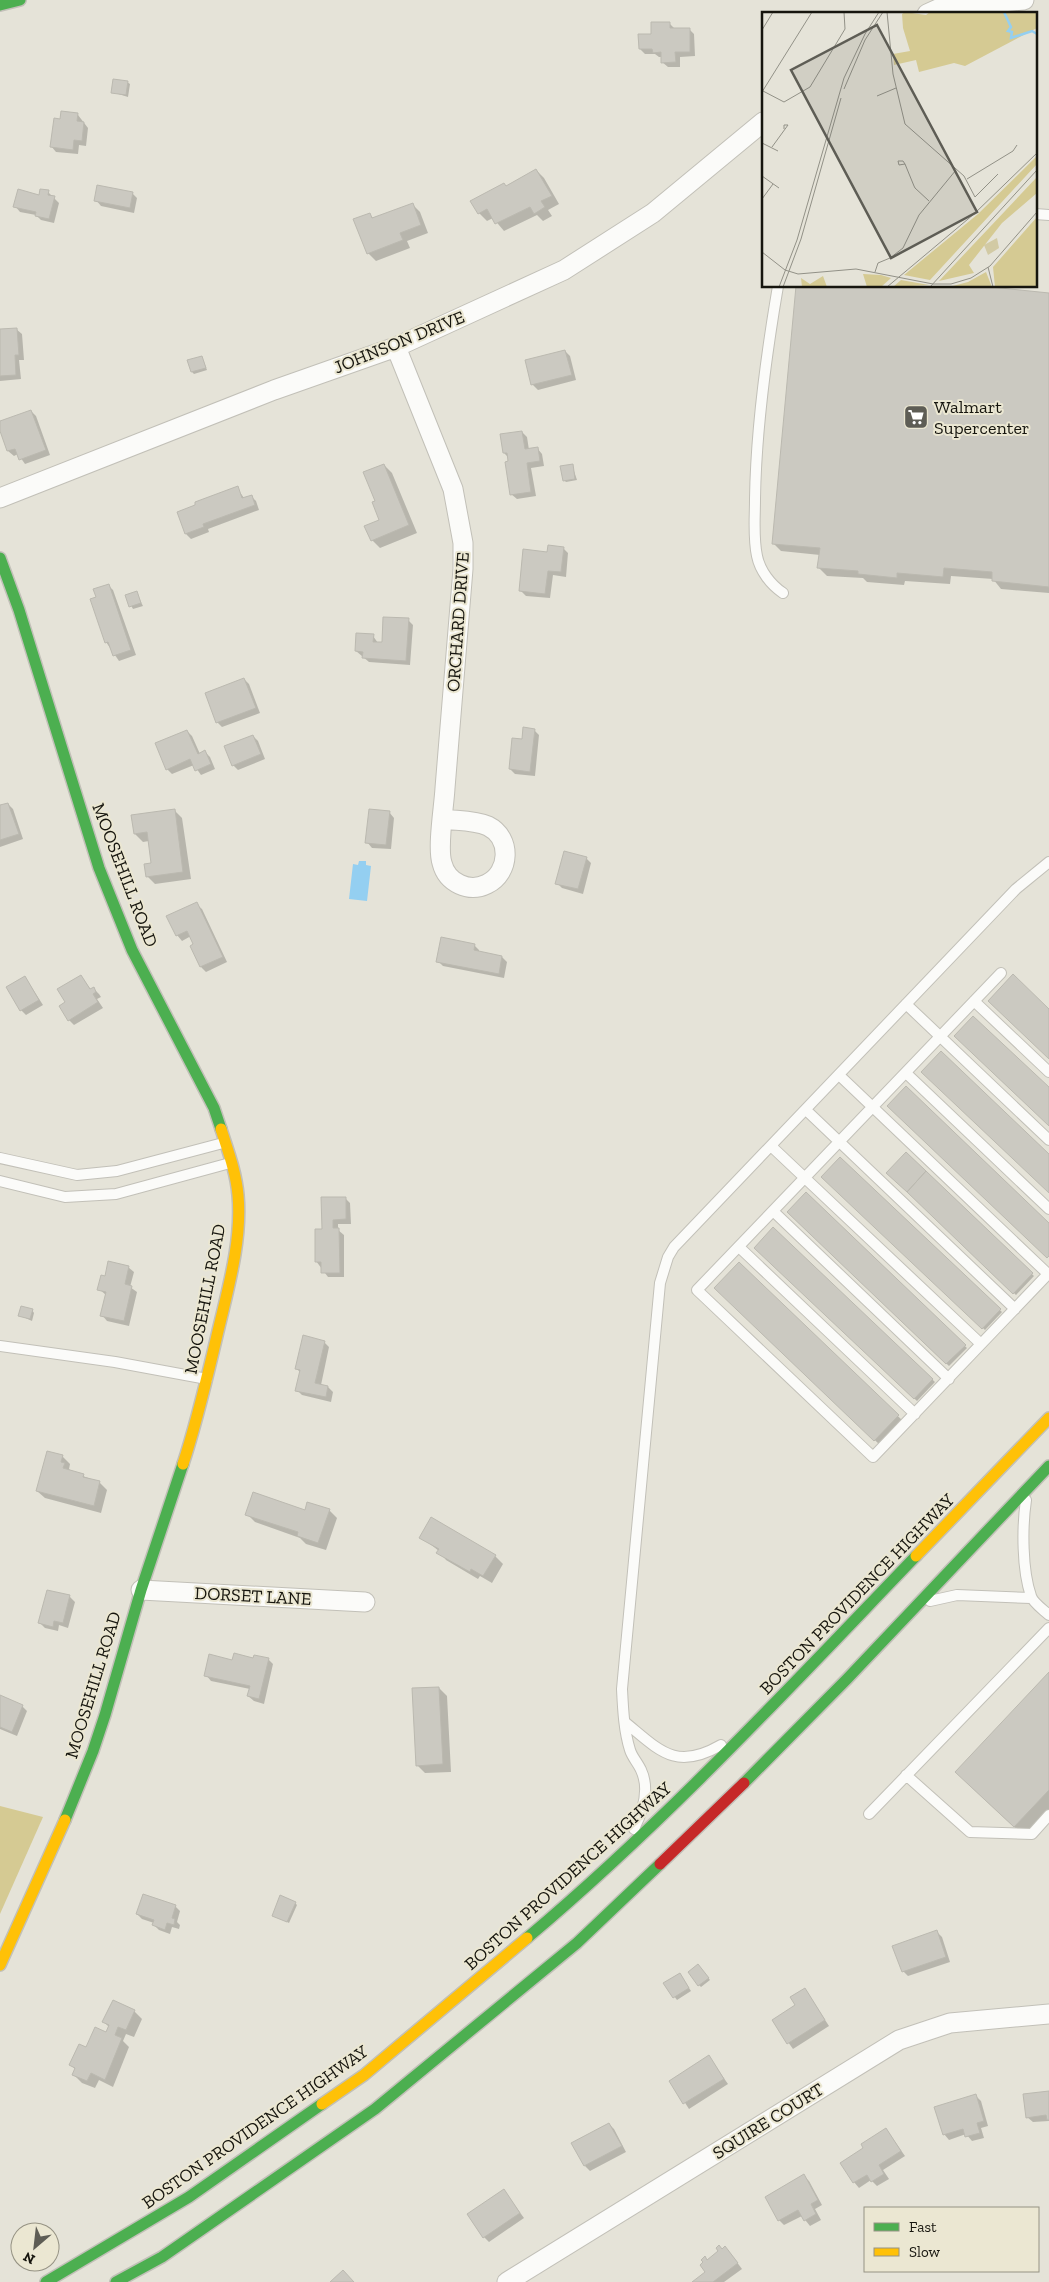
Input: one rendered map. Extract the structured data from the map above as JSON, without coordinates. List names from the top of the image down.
{
  "streets": {
    "main road": ["MOOSEHILL ROAD", "BOSTON PROVIDENCE HIGHWAY"],
    "street": [
      "JOHNSON DRIVE",
      "ORCHARD DRIVE",
      "DORSET LANE",
      "SQUIRE COURT"
    ]
  },
  "crossings": [
    ["JOHNSON DRIVE", "ORCHARD DRIVE"],
    ["MOOSEHILL ROAD", "DORSET LANE"]
  ],
  "places": {
    "supermarket": ["Walmart Supercenter"]
  },
  "legend": ["Fast", "Slow"],
  "north": "bottom left"
}
